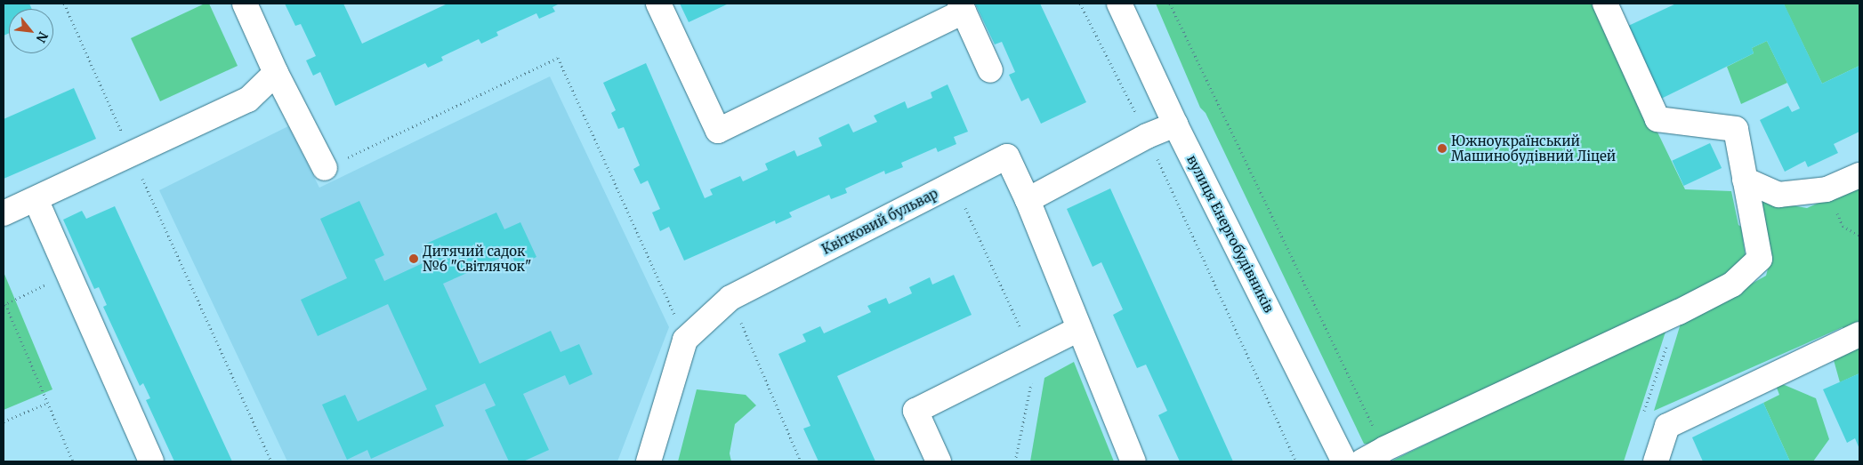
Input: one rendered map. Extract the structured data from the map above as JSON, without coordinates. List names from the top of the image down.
{
  "streets": {
    "street": ["Квітковий бульвар", "вулиця Енергобудівників"]
  },
  "places": ["Южноукраїнський Машинобудівний Ліцей", "Дитячий садок №6 \"Світлячок\""],
  "north": "bottom right"
}
